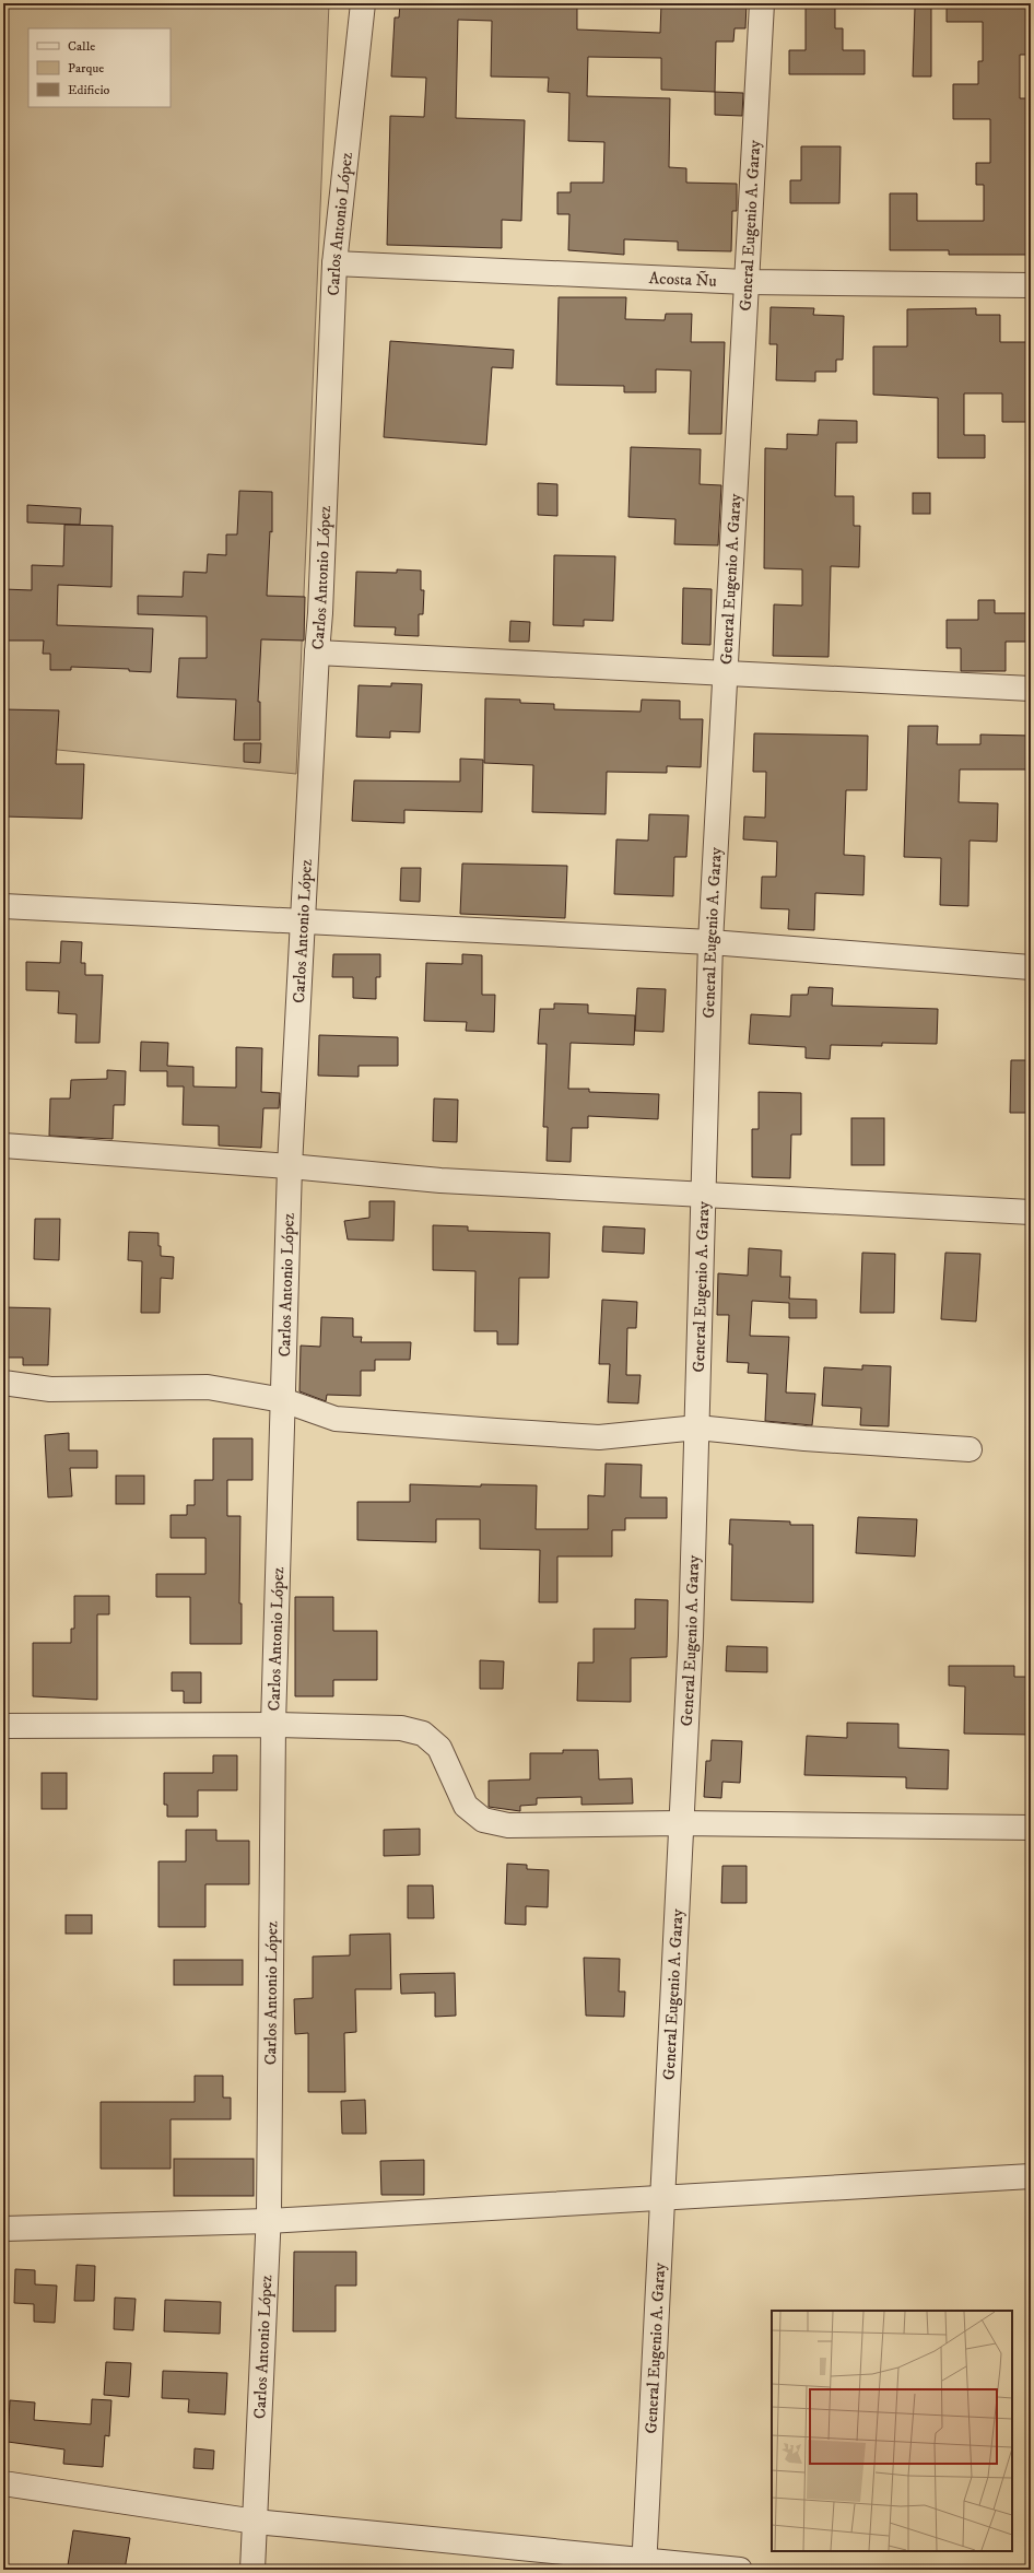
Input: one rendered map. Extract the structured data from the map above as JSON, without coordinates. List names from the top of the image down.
{
  "streets": {
    "street": ["Carlos Antonio López", "General Eugenio A. Garay", "Acosta Ñu"]
  },
  "crossings": [
    ["Carlos Antonio López", "Acosta Ñu"],
    ["General Eugenio A. Garay", "Acosta Ñu"]
  ],
  "legend": ["Calle", "Parque", "Edificio"]
}
